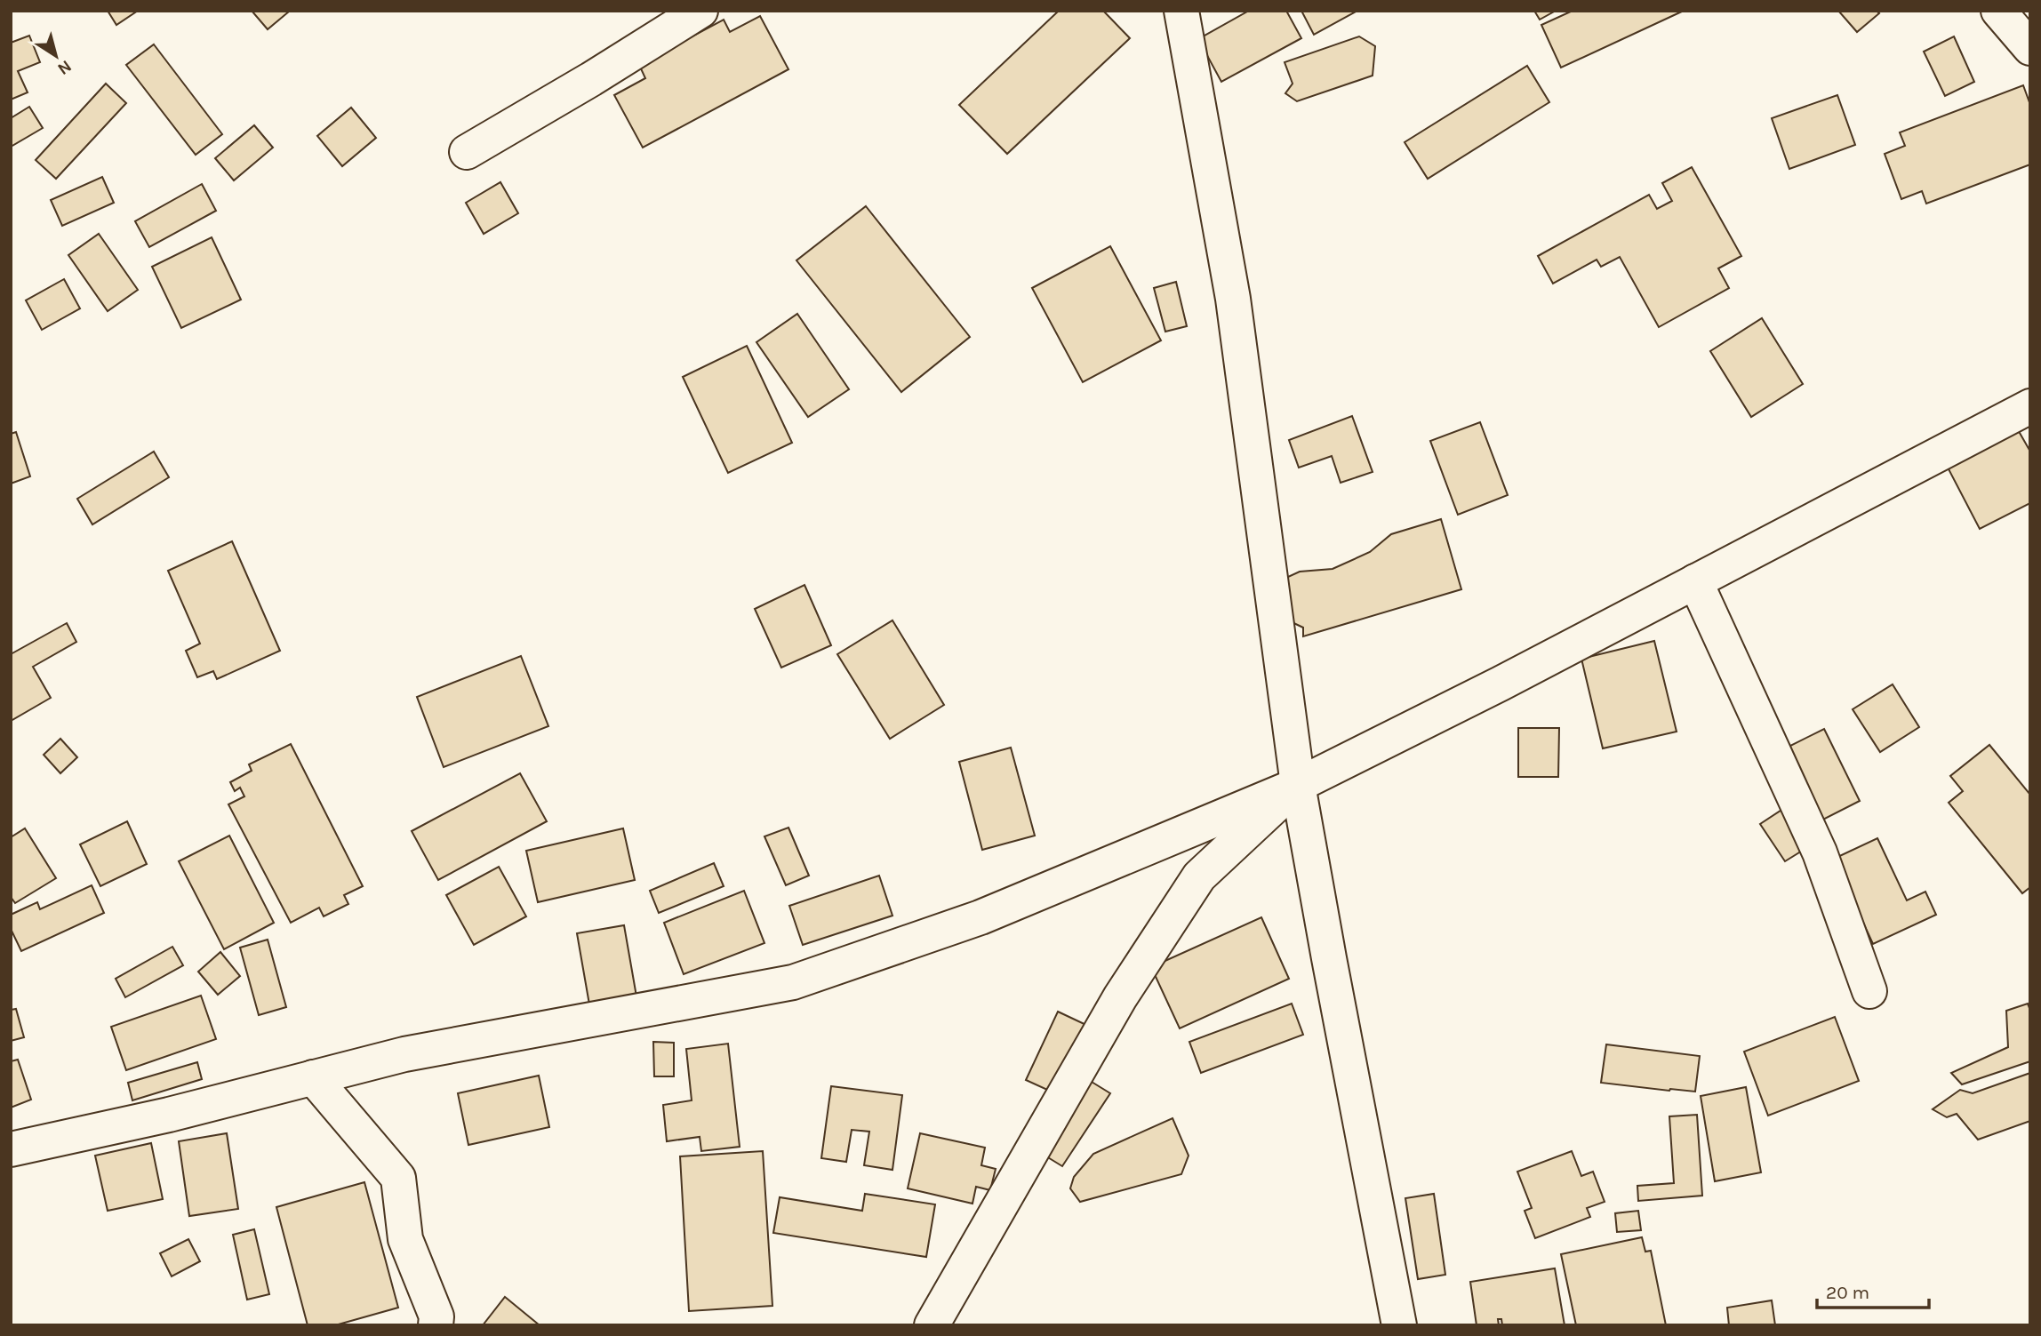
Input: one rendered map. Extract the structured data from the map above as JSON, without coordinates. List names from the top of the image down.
{
  "scale_bar": "20 m",
  "north": "bottom right"
}
